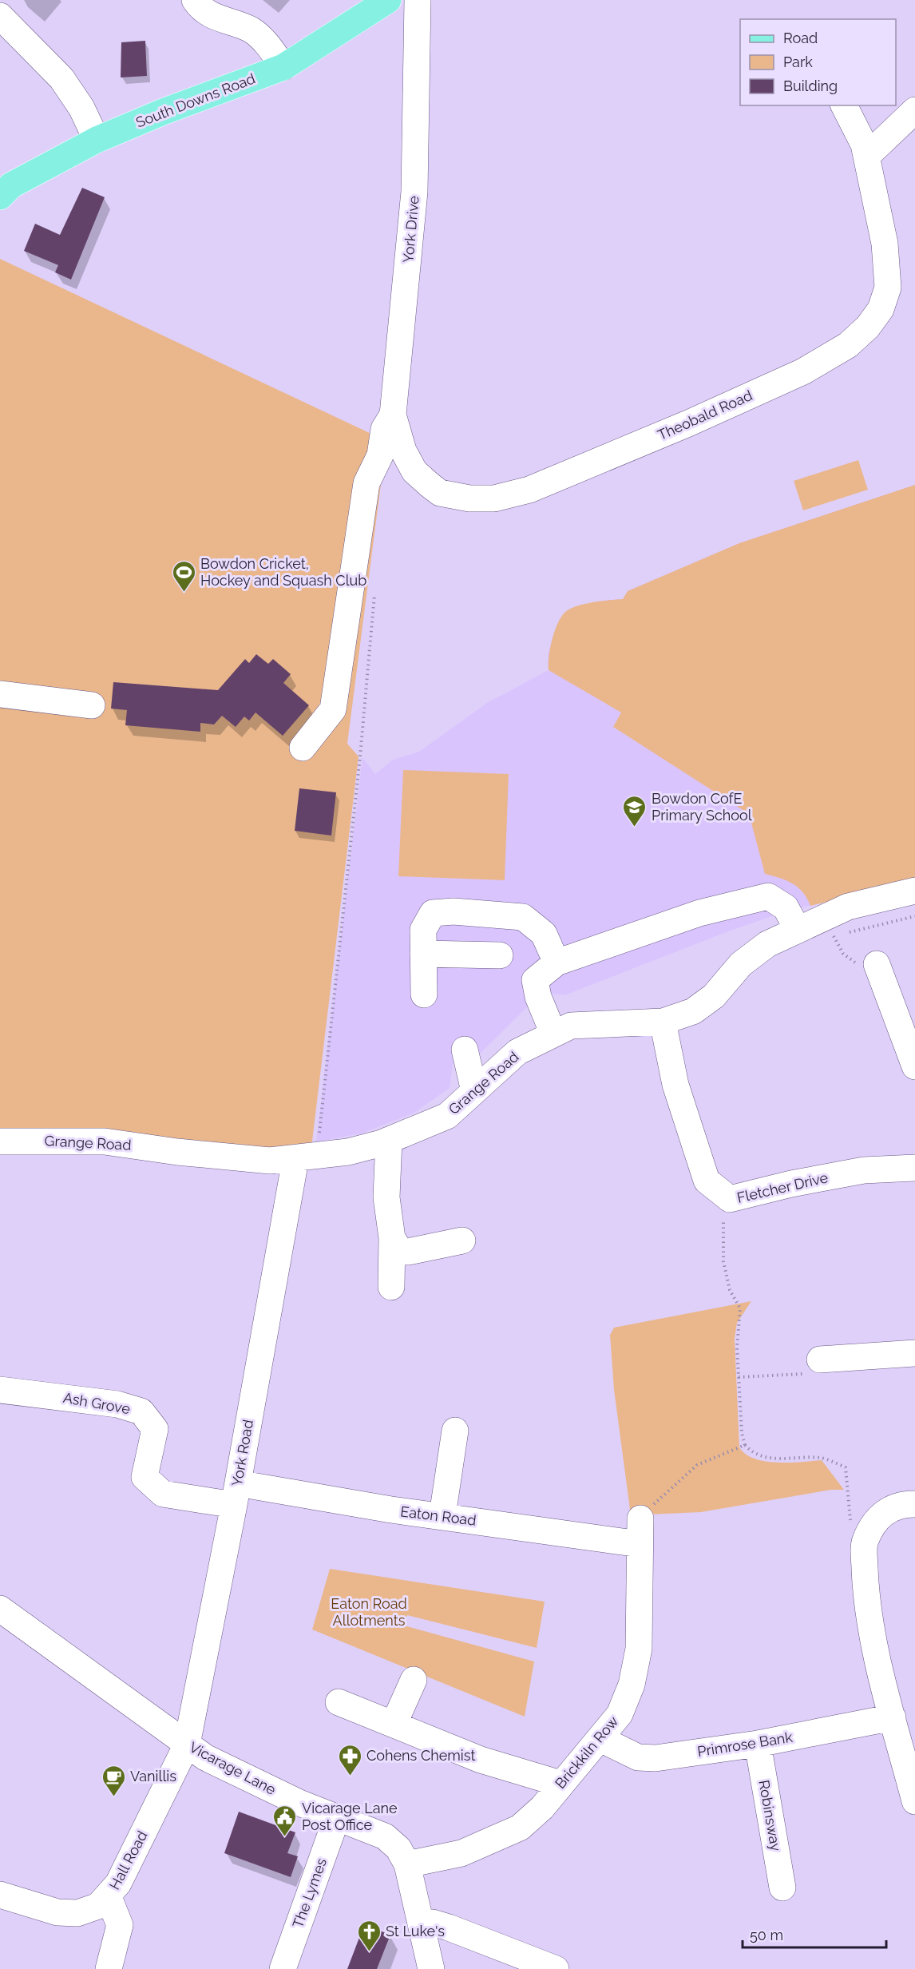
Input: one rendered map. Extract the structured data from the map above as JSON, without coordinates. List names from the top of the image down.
{
  "streets": {
    "main road": ["South Downs Road"],
    "street": [
      "York Drive",
      "Theobald Road",
      "Grange Road",
      "Fletcher Drive",
      "Ash Grove",
      "York Road",
      "Eaton Road",
      "Primrose Bank",
      "Brickkiln Row",
      "Vicarage Lane",
      "Robinsway",
      "Hall Road",
      "The Lymes"
    ]
  },
  "crossings": [
    ["York Drive", "Theobald Road"],
    ["Grange Road", "Fletcher Drive"],
    ["Grange Road", "York Road"],
    ["Ash Grove", "York Road"],
    ["Ash Grove", "Eaton Road"],
    ["York Road", "Eaton Road"],
    ["York Road", "Vicarage Lane"],
    ["York Road", "Hall Road"],
    ["Eaton Road", "Brickkiln Row"],
    ["Primrose Bank", "Brickkiln Row"],
    ["Primrose Bank", "Robinsway"],
    ["Brickkiln Row", "Vicarage Lane"],
    ["Vicarage Lane", "Hall Road"],
    ["Vicarage Lane", "The Lymes"]
  ],
  "parks": ["Eaton Road Allotments"],
  "places": {
    "sports": ["Bowdon Cricket, Hockey and Squash Club"],
    "school or university": ["Bowdon CofE Primary School"],
    "pharmacy": ["Cohens Chemist"],
    "cafe": ["Vanillis"],
    "public building": ["Vicarage Lane Post Office"],
    "church": ["St Luke's"]
  },
  "legend": ["Road", "Park", "Building"],
  "scale_bar": "50 m"
}
